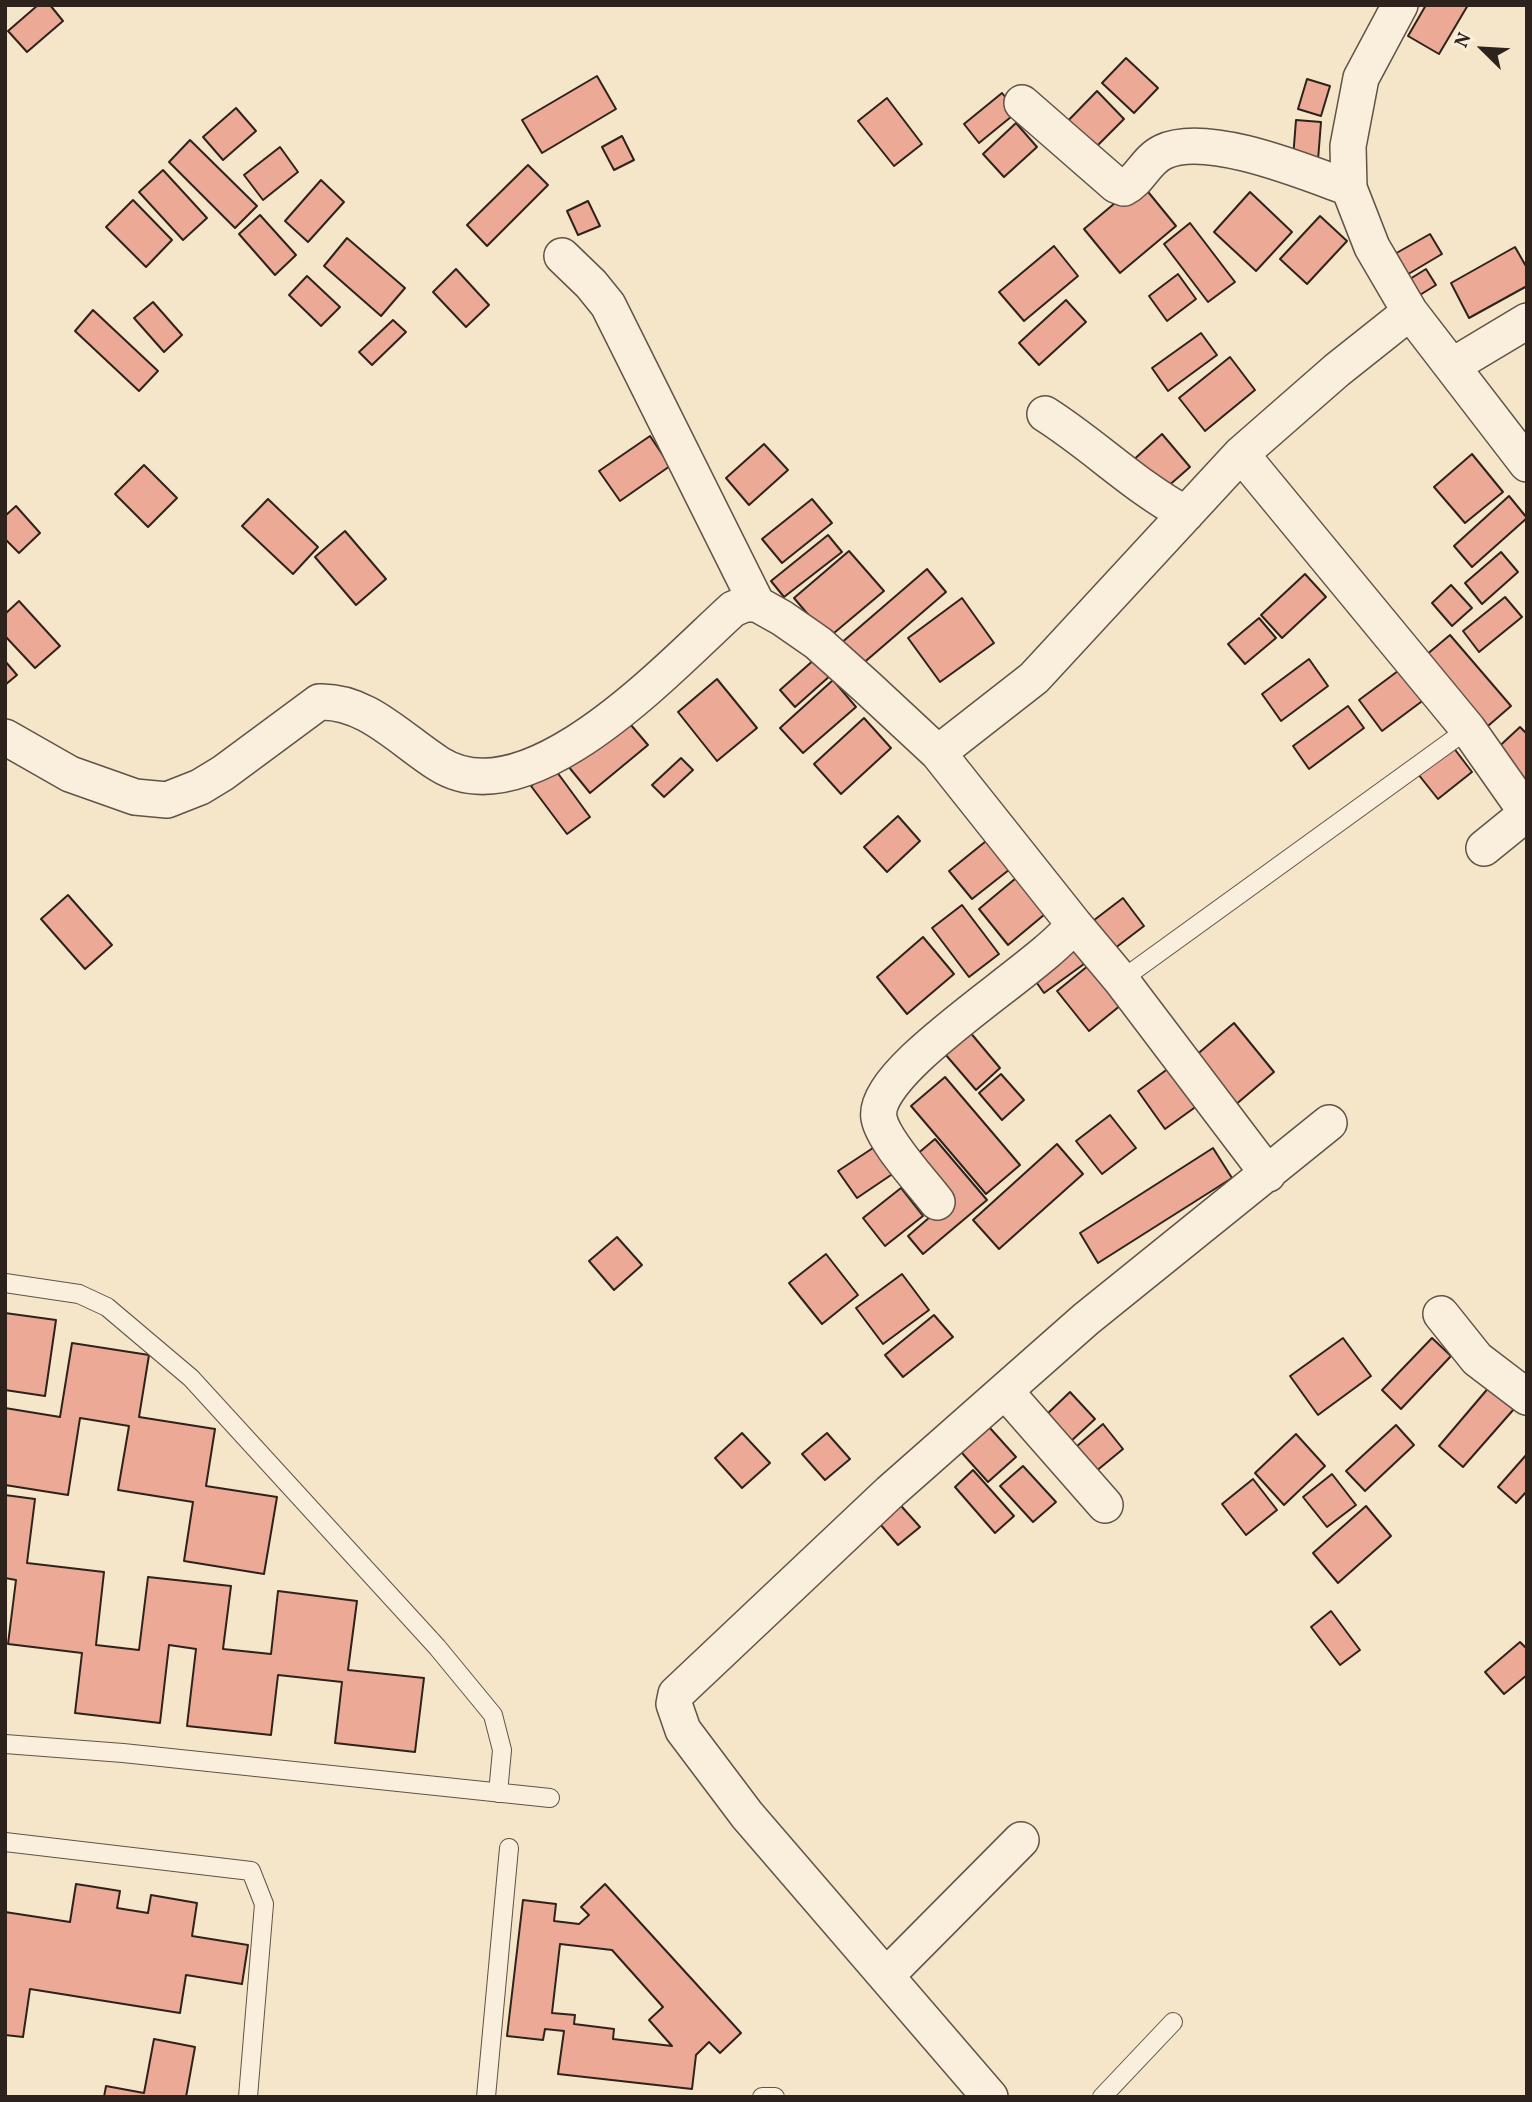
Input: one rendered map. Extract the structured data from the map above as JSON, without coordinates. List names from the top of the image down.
{
  "north": "top left"
}
